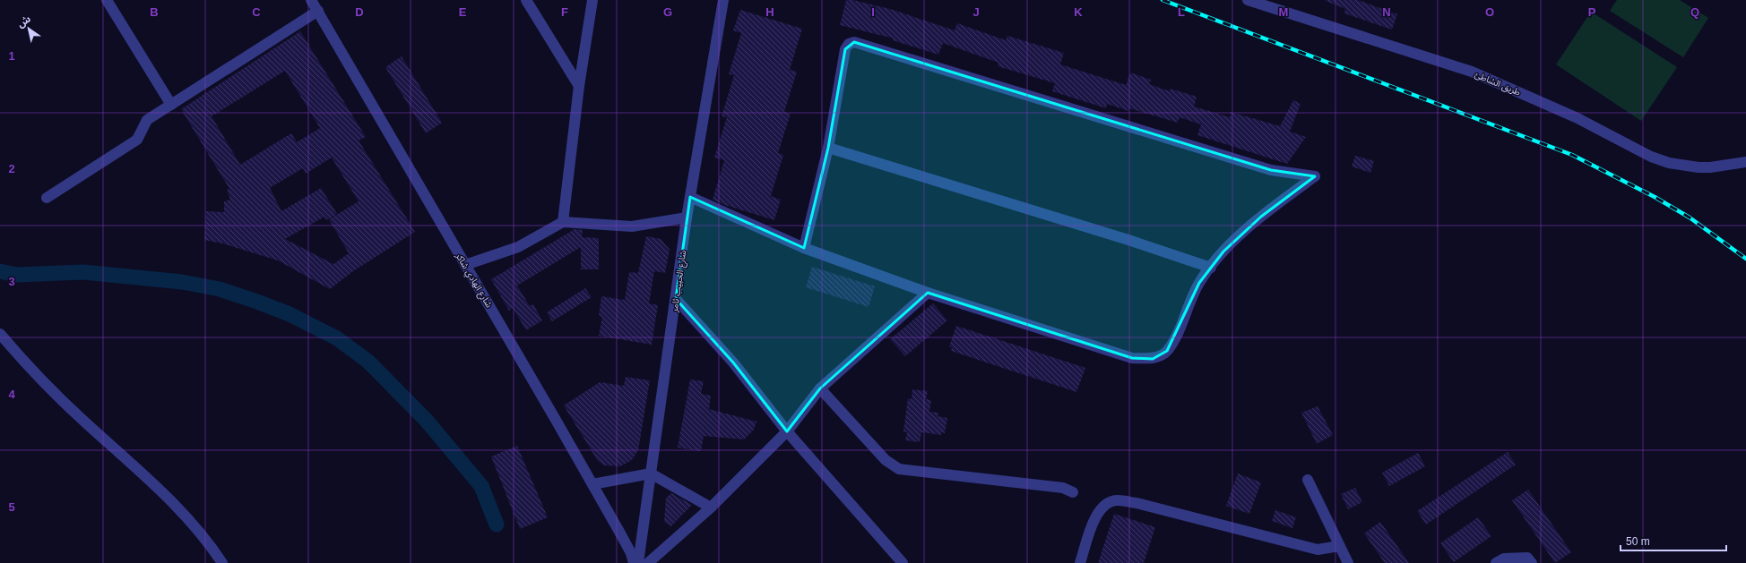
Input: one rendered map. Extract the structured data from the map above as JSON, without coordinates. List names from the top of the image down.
{
  "streets": {
    "street": ["طريق الشاطئ", "شارع الهادي شاكر", "شارع الحبيب ثامر"]
  },
  "scale_bar": "50 m",
  "north": "top left",
  "grid": {
    "columns": [
      "B",
      "C",
      "D",
      "E",
      "F",
      "G",
      "H",
      "I",
      "J",
      "K",
      "L",
      "M",
      "N",
      "O",
      "P",
      "Q"
    ],
    "rows": [
      "1",
      "2",
      "3",
      "4",
      "5"
    ]
  }
}
